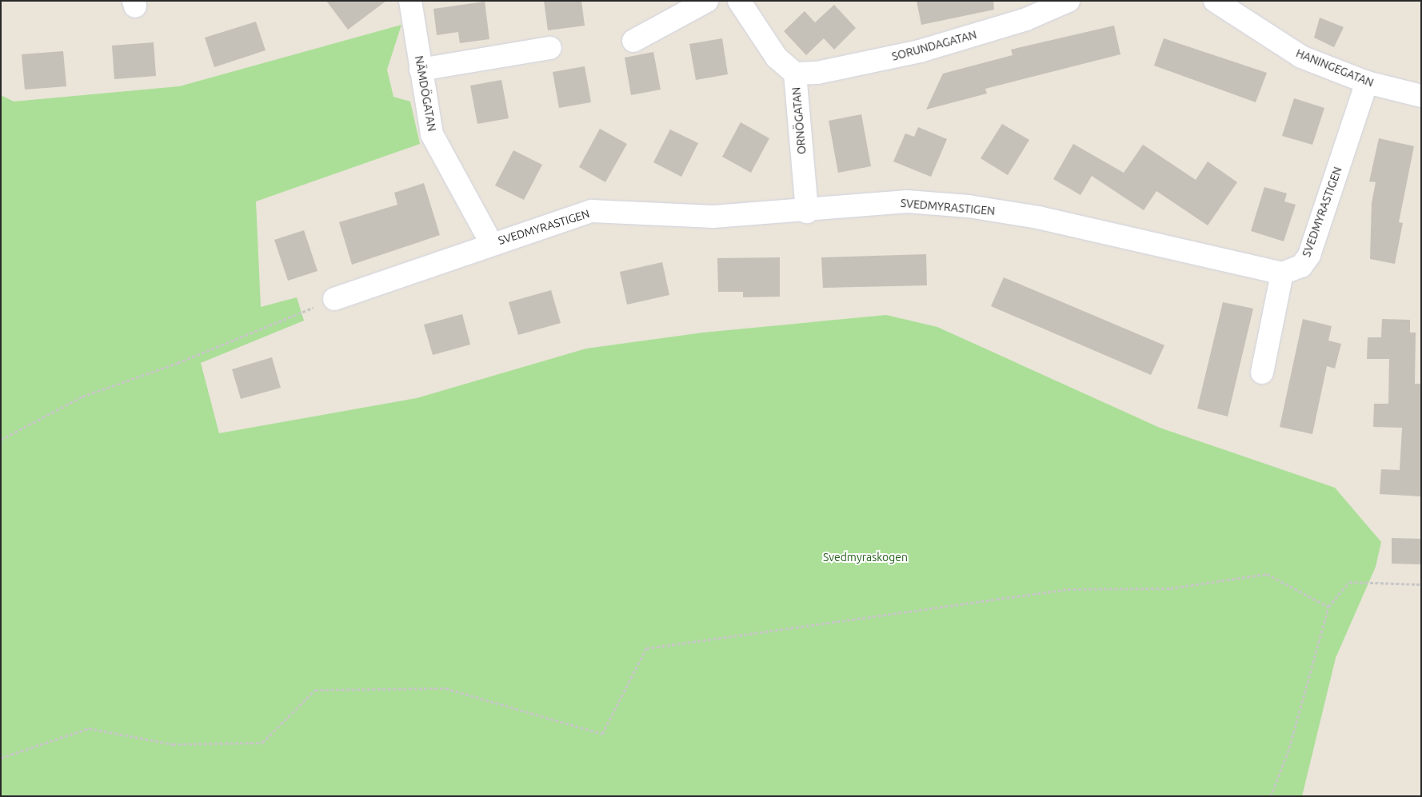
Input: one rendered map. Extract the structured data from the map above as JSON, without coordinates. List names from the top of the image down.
{
  "streets": {
    "street": [
      "SORUNDAGATAN",
      "HANINGEGATAN",
      "NÄMDÖGATAN",
      "ORNÖGATAN",
      "SVEDMYRASTIGEN"
    ]
  },
  "crossings": [
    ["SORUNDAGATAN", "ORNÖGATAN"],
    ["HANINGEGATAN", "SVEDMYRASTIGEN"],
    ["NÄMDÖGATAN", "SVEDMYRASTIGEN"],
    ["ORNÖGATAN", "SVEDMYRASTIGEN"]
  ],
  "parks": ["Svedmyraskogen"]
}
